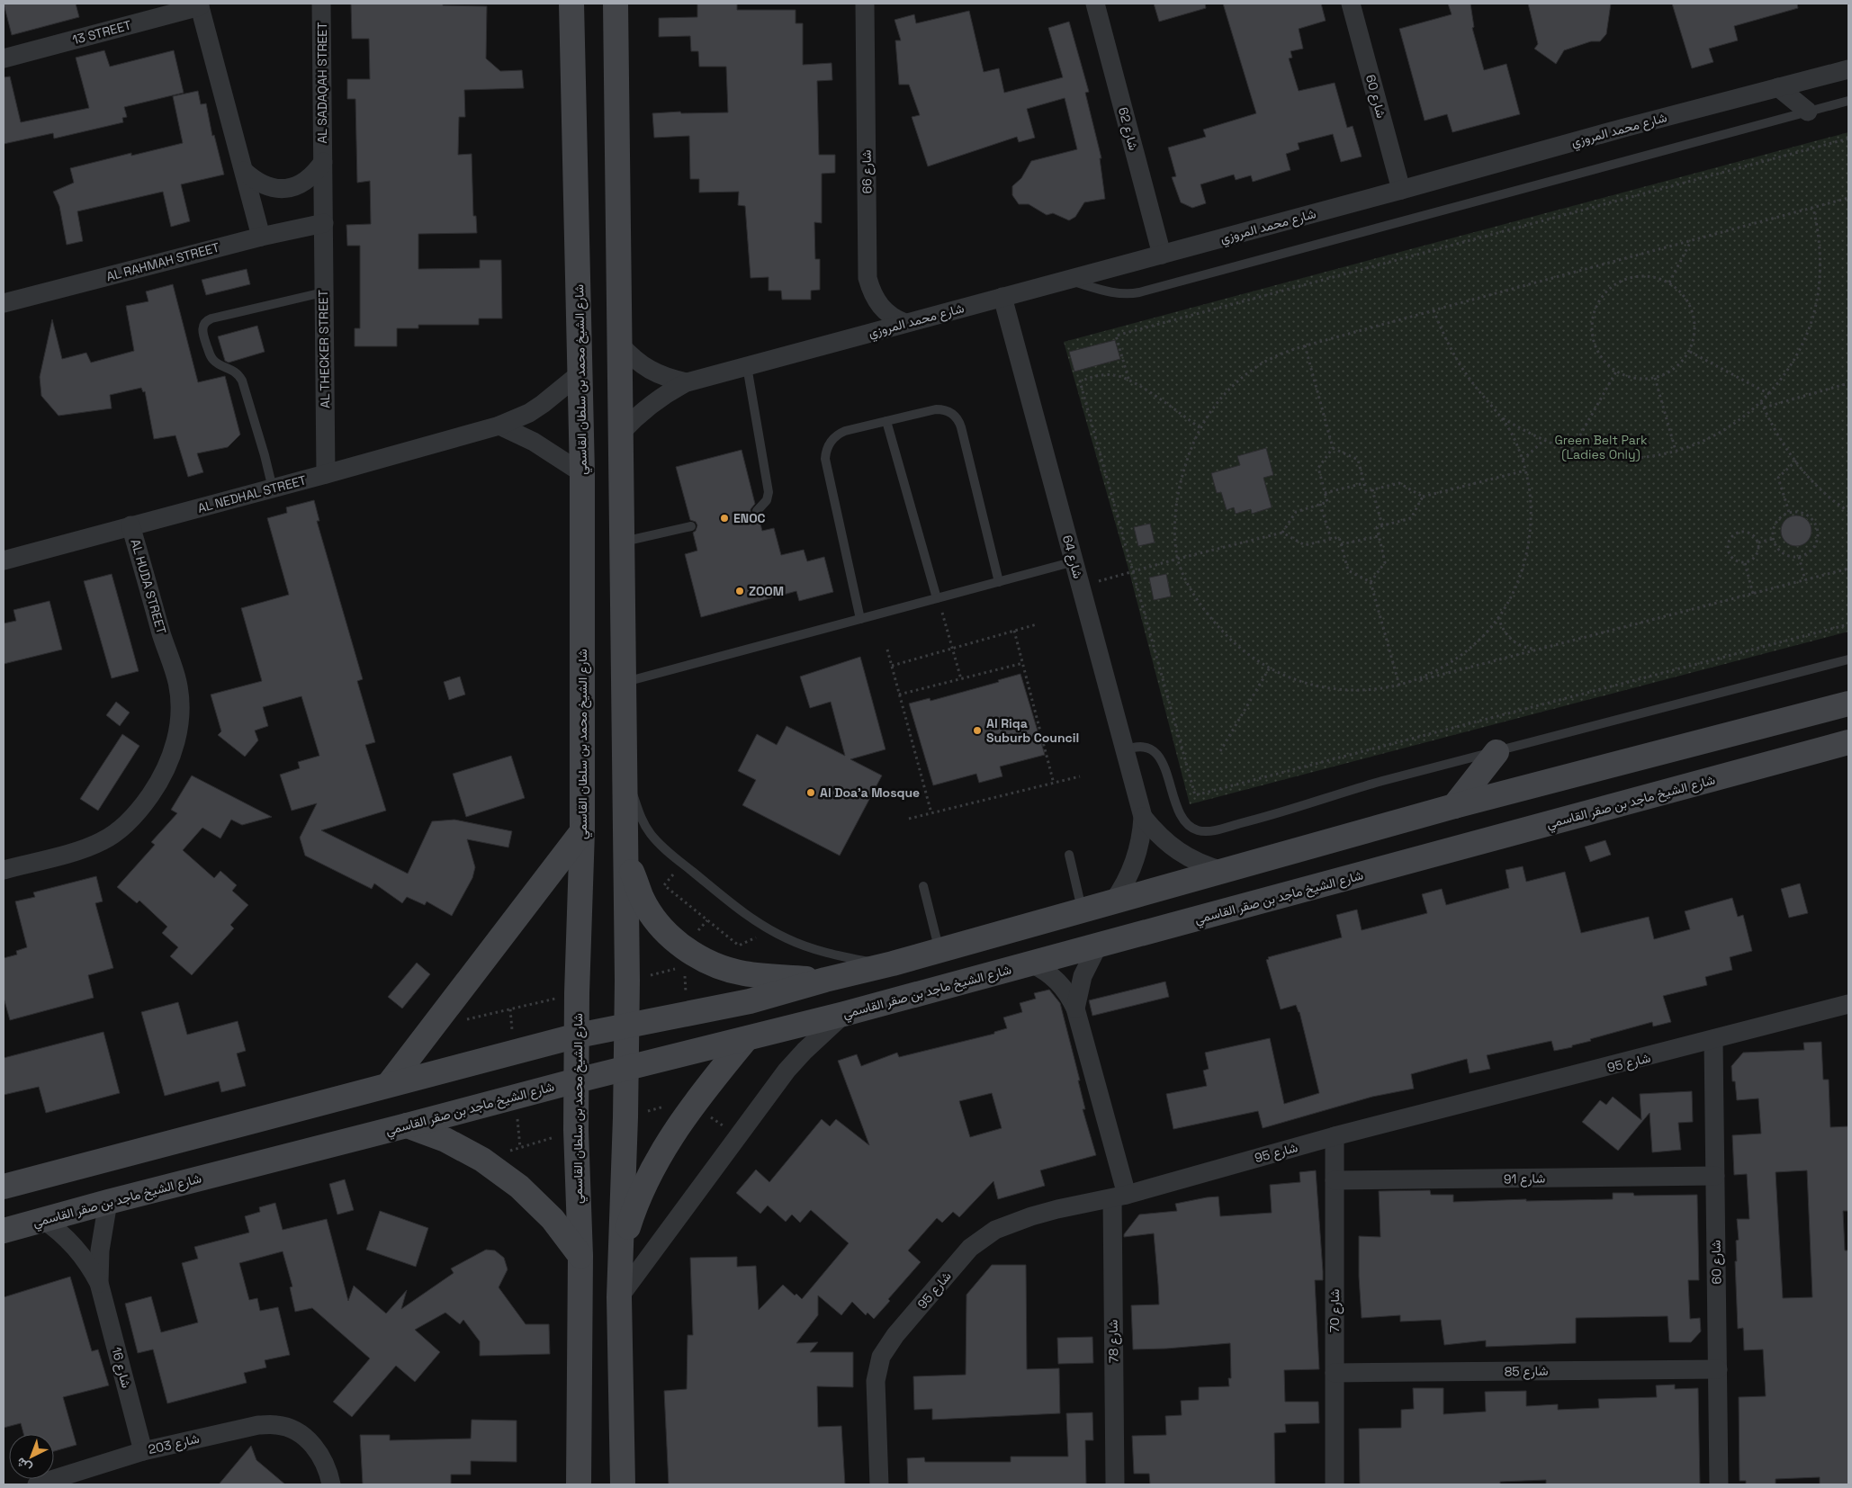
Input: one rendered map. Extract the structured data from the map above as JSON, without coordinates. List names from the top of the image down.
{
  "streets": {
    "main road": ["شارع الشيخ محمد بن سلطان القاسمي", "شارع الشيخ ماجد بن صقر القاسمي"],
    "street": [
      "13 STREET",
      "AL SADAQAH STREET",
      "شارع 60",
      "شارع 62",
      "شارع محمد المروزي",
      "شارع 66",
      "AL RAHMAH STREET",
      "AL THECKER STREET",
      "AL NEDHAL STREET",
      "شارع 64",
      "AL HUDA STREET",
      "شارع 95",
      "شارع 91",
      "شارع 70",
      "شارع 78",
      "شارع 16",
      "شارع 85",
      "شارع 203"
    ]
  },
  "crossings": [
    ["AL SADAQAH STREET", "AL RAHMAH STREET"],
    ["AL SADAQAH STREET", "AL THECKER STREET"],
    ["شارع 60", "شارع محمد المروزي"],
    ["شارع 60", "شارع 95"],
    ["شارع 60", "شارع 91"],
    ["شارع 60", "شارع 85"],
    ["شارع 62", "شارع محمد المروزي"],
    ["شارع محمد المروزي", "شارع 66"],
    ["شارع محمد المروزي", "شارع 64"],
    ["AL RAHMAH STREET", "AL THECKER STREET"],
    ["AL THECKER STREET", "AL NEDHAL STREET"],
    ["شارع الشيخ محمد بن سلطان القاسمي", "AL NEDHAL STREET"],
    ["شارع الشيخ محمد بن سلطان القاسمي", "شارع الشيخ ماجد بن صقر القاسمي"],
    ["AL NEDHAL STREET", "AL HUDA STREET"],
    ["شارع الشيخ ماجد بن صقر القاسمي", "شارع 78"],
    ["شارع الشيخ ماجد بن صقر القاسمي", "شارع 16"],
    ["شارع 95", "شارع 70"],
    ["شارع 95", "شارع 78"],
    ["شارع 91", "شارع 70"],
    ["شارع 70", "شارع 85"],
    ["شارع 16", "شارع 203"]
  ],
  "parks": ["Green Belt Park (Ladies Only)"],
  "places": [
    "ENOC",
    "ZOOM",
    "Al Riqa Suburb Council",
    "Al Doa'a Mosque"
  ],
  "north": "bottom left"
}
